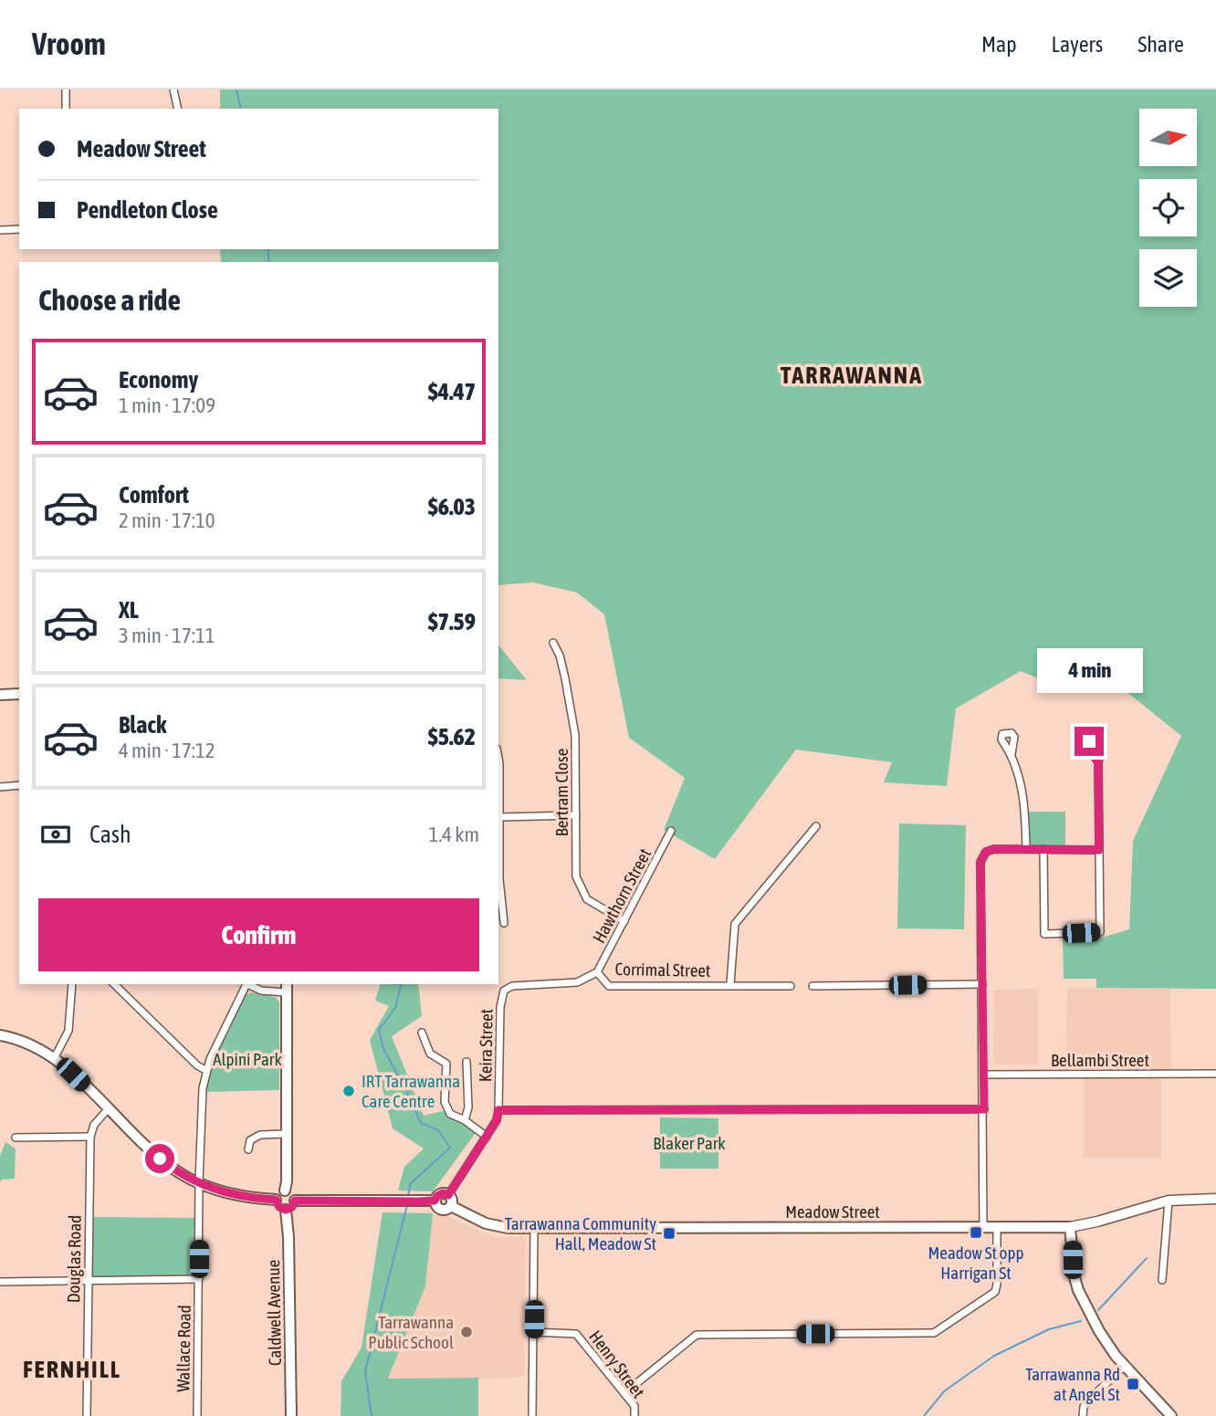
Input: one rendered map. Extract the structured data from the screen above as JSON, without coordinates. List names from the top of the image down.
{
  "streets": {
    "main road": ["Meadow Street", "Caldwell Avenue"],
    "street": [
      "Bertram Close",
      "Hawthorn Street",
      "Corrimal Street",
      "Keira Street",
      "Bellambi Street",
      "Douglas Road",
      "Wallace Road",
      "Henry Street"
    ]
  },
  "crossings": [
    ["Bertram Close", "Hawthorn Street"],
    ["Hawthorn Street", "Corrimal Street"],
    ["Corrimal Street", "Keira Street"],
    ["Keira Street", "Meadow Street"]
  ],
  "districts": ["TARRAWANNA", "FERNHILL"],
  "parks": ["Alpini Park", "Blaker Park"],
  "places": {
    "other": ["IRT Tarrawanna Care Centre", "Tarrawanna Public School"],
    "transit": ["Meadow St opp Harrigan St", "Tarrawanna Community Hall, Meadow St", "Tarrawanna Rd at Angel St"]
  },
  "north": "right",
  "page": {
    "header": "Vroom",
    "nav": ["Map", "Layers", "Share"],
    "banner": ["Meadow Street", "Pendleton Close"],
    "heading": "Choose a ride",
    "list": [
      {
        "name": "Economy",
        "note": "1 min · 17:09",
        "value": "$4.47"
      },
      {
        "name": "Comfort",
        "note": "2 min · 17:10",
        "value": "$6.03"
      },
      {
        "name": "XL",
        "note": "3 min · 17:11",
        "value": "$7.59"
      },
      {
        "name": "Black",
        "note": "4 min · 17:12",
        "value": "$5.62"
      }
    ],
    "bubble": "4 min",
    "pay": ["Cash", "1.4 km"],
    "buttons": "Confirm"
  }
}
